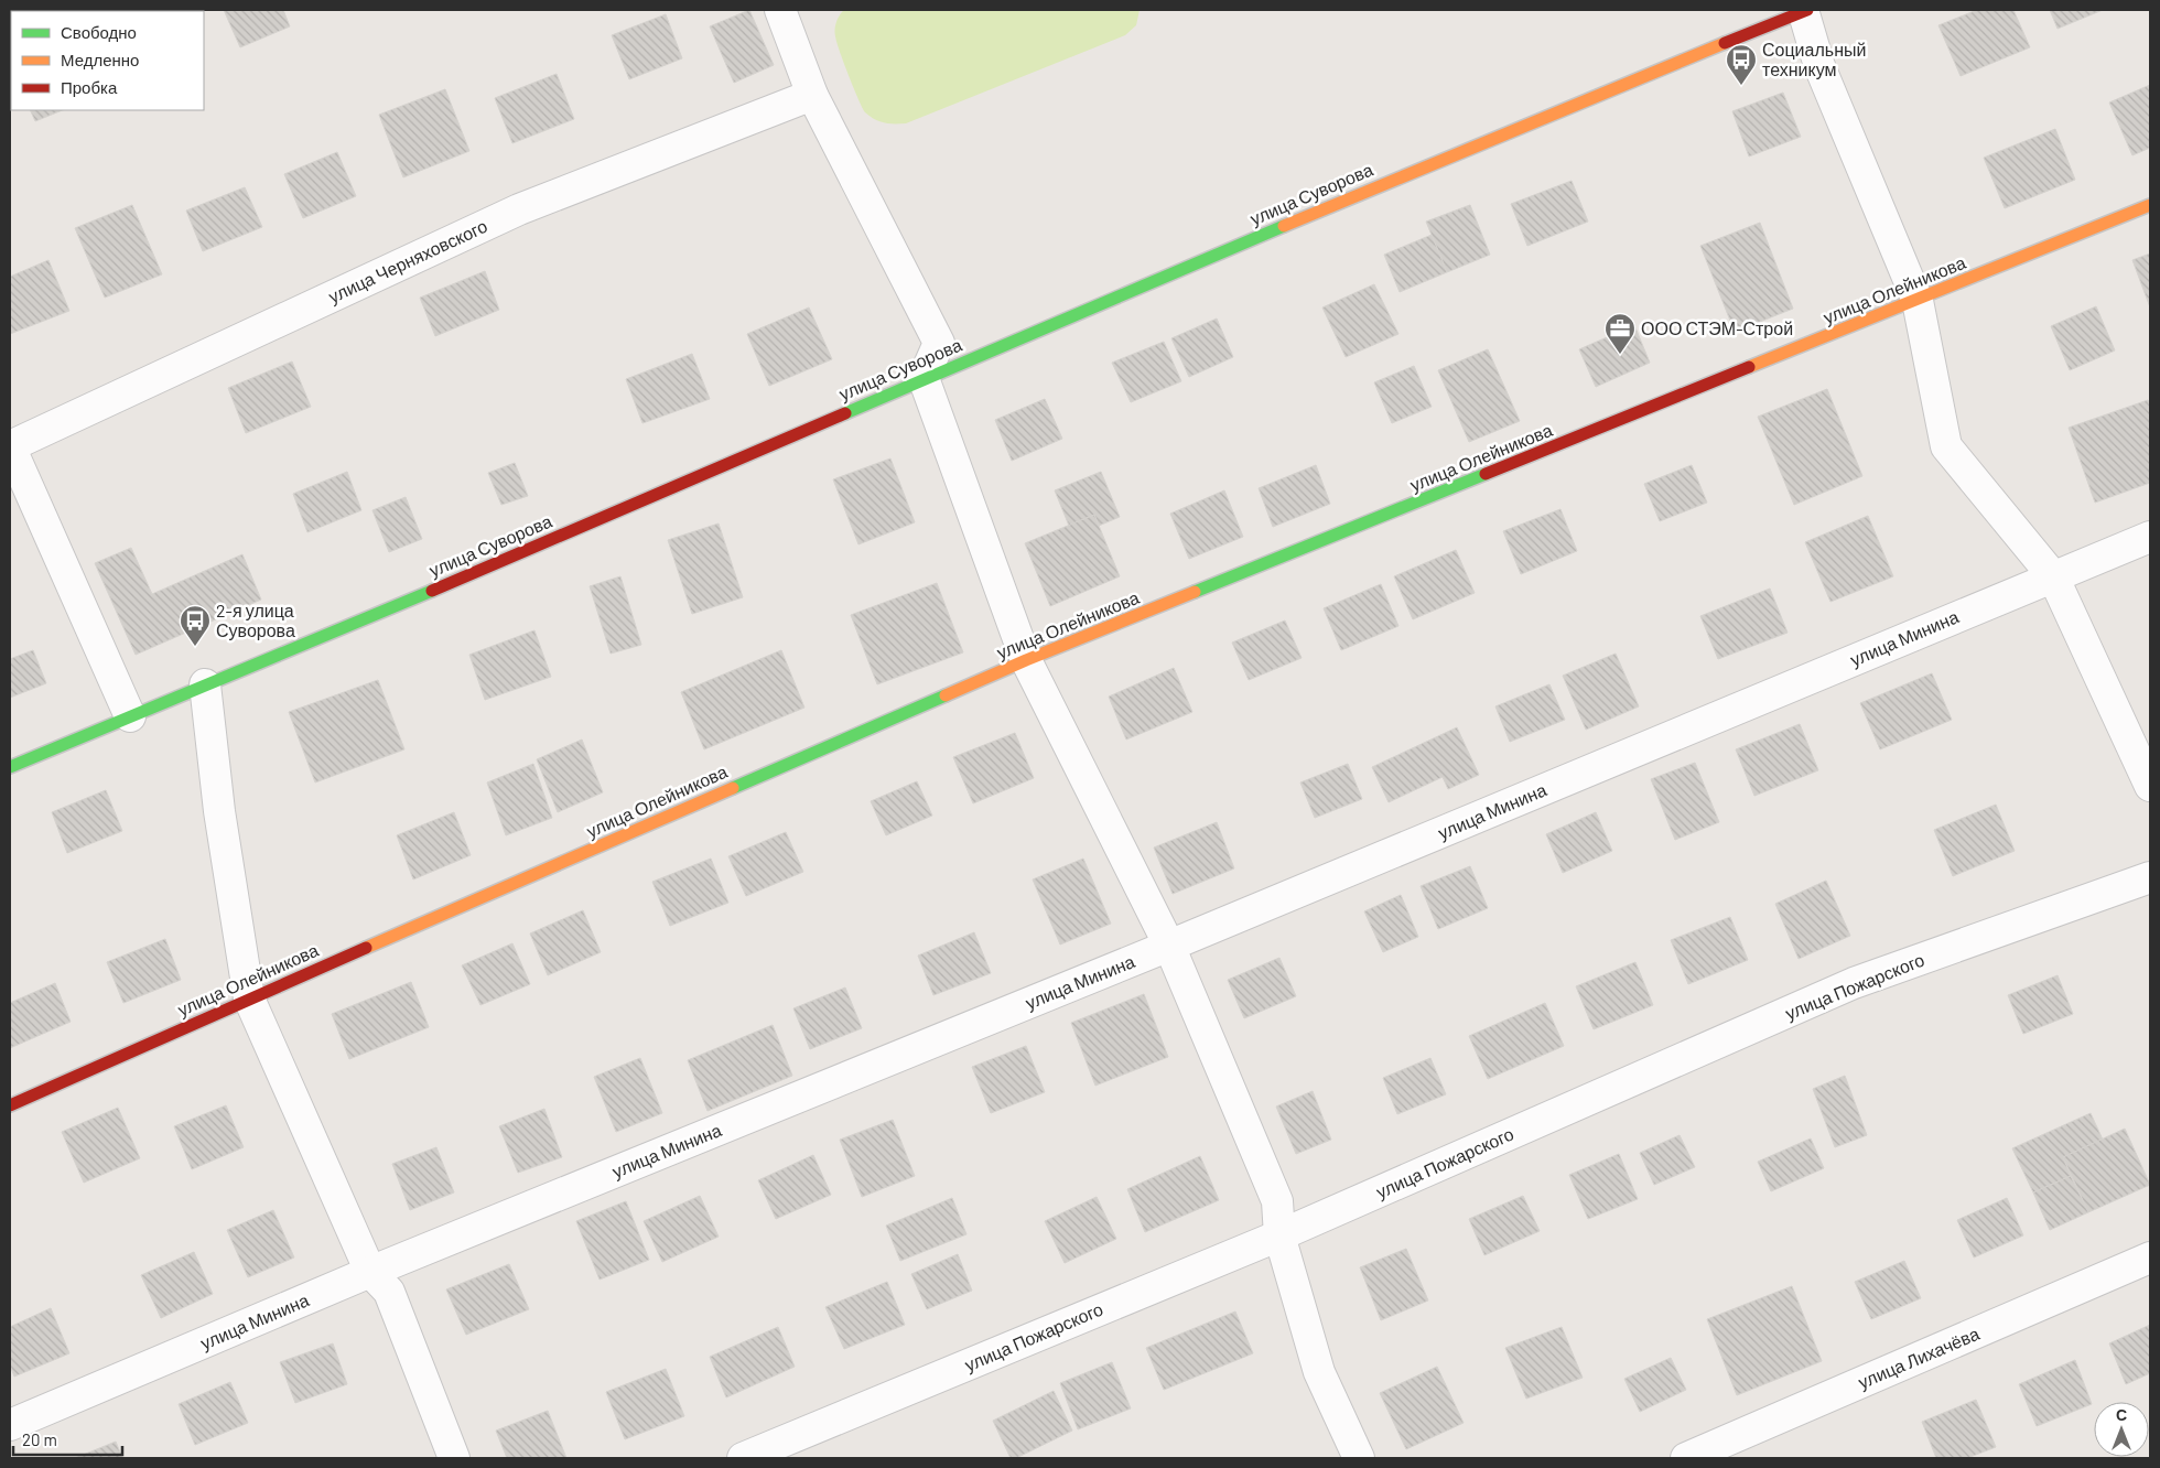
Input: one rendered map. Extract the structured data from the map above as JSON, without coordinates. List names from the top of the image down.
{
  "streets": {
    "street": [
      "улица Суворова",
      "улица Черняховского",
      "улица Олейникова",
      "улица Минина",
      "улица Пожарского",
      "улица Лихачёва"
    ]
  },
  "places": {
    "bus stop": ["Социальный техникум", "2-я улица Суворова"],
    "office": ["ООО СТЭМ-Строй"]
  },
  "legend": ["Свободно", "Медленно", "Пробка"],
  "scale_bar": "20 m",
  "north": "top"
}
